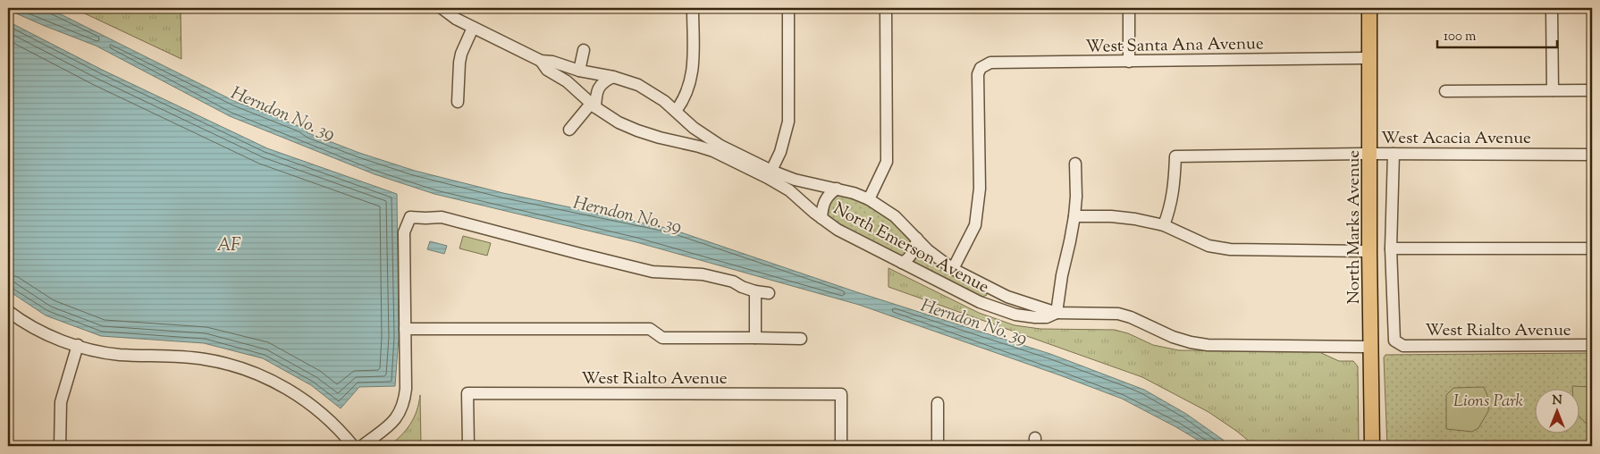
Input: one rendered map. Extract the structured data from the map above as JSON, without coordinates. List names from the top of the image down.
{
  "streets": {
    "main road": ["North Marks Avenue"],
    "street": [
      "West Santa Ana Avenue",
      "West Acacia Avenue",
      "North Emerson Avenue",
      "West Rialto Avenue"
    ]
  },
  "crossings": [
    ["West Santa Ana Avenue", "North Marks Avenue"],
    ["West Santa Ana Avenue", "North Emerson Avenue"],
    ["West Acacia Avenue", "North Marks Avenue"],
    ["North Marks Avenue", "North Emerson Avenue"]
  ],
  "water": ["Herndon No. 39", "AF"],
  "parks": ["Lions Park"],
  "scale_bar": "100 m",
  "north": "top"
}
